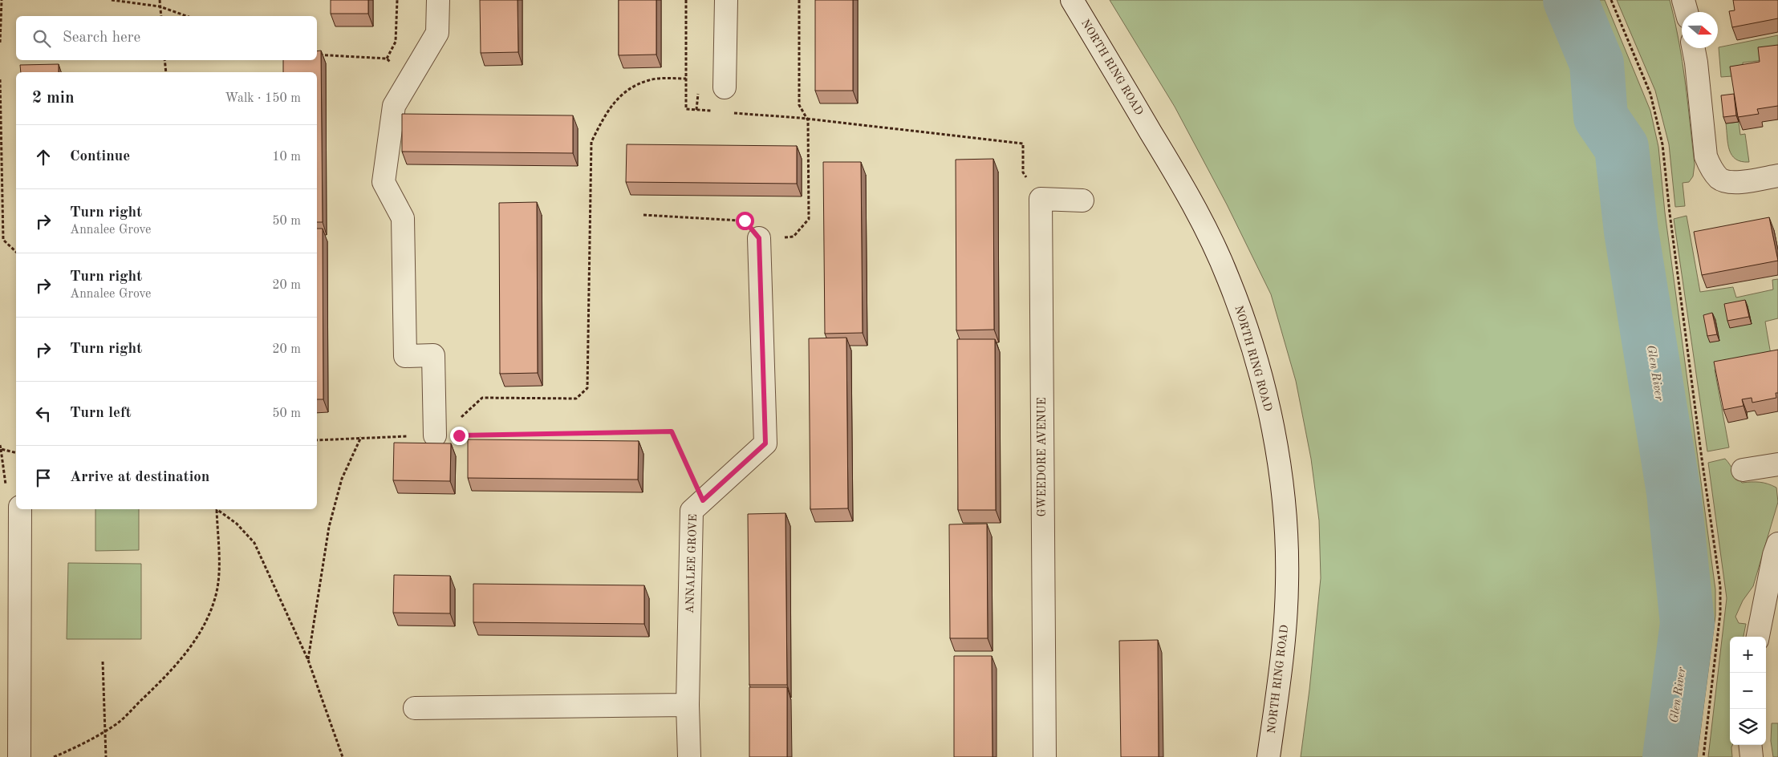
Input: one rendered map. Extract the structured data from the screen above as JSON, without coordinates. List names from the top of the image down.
{
  "streets": {
    "street": ["NORTH RING ROAD", "GWEEDORE AVENUE", "ANNALEE GROVE"]
  },
  "water": ["Glen River"],
  "north": "right",
  "page": {
    "search": "Search here",
    "heading": ["2 min", "Walk · 150 m"],
    "list": [
      ["Continue", "10 m"],
      ["Turn right", "Annalee Grove", "50 m"],
      ["Turn right", "Annalee Grove", "20 m"],
      ["Turn right", "20 m"],
      ["Turn left", "50 m"],
      "Arrive at destination"
    ],
    "map_buttons": ["+", "−"]
  }
}
